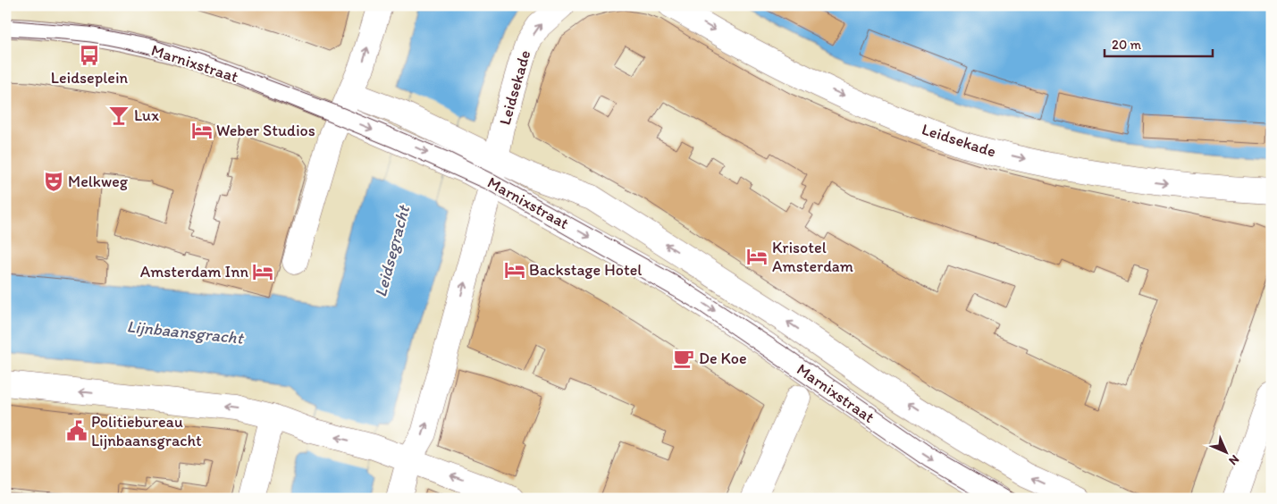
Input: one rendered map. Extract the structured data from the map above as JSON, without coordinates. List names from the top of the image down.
{
  "streets": {
    "street": ["Marnixstraat", "Leidsekade"]
  },
  "crossings": [
    ["Marnixstraat", "Leidsekade"]
  ],
  "one_way": ["Leidsekade"],
  "water": ["Leidsegracht", "Lijnbaansgracht"],
  "places": {
    "bus stop": ["Leidseplein"],
    "bar": ["Lux"],
    "hotel": [
      "Weber Studios",
      "Krisotel Amsterdam",
      "Backstage Hotel",
      "Amsterdam Inn"
    ],
    "theatre": ["Melkweg"],
    "cafe": ["De Koe"],
    "public building": ["Politiebureau Lijnbaansgracht"]
  },
  "scale_bar": "20 m",
  "north": "bottom right"
}
